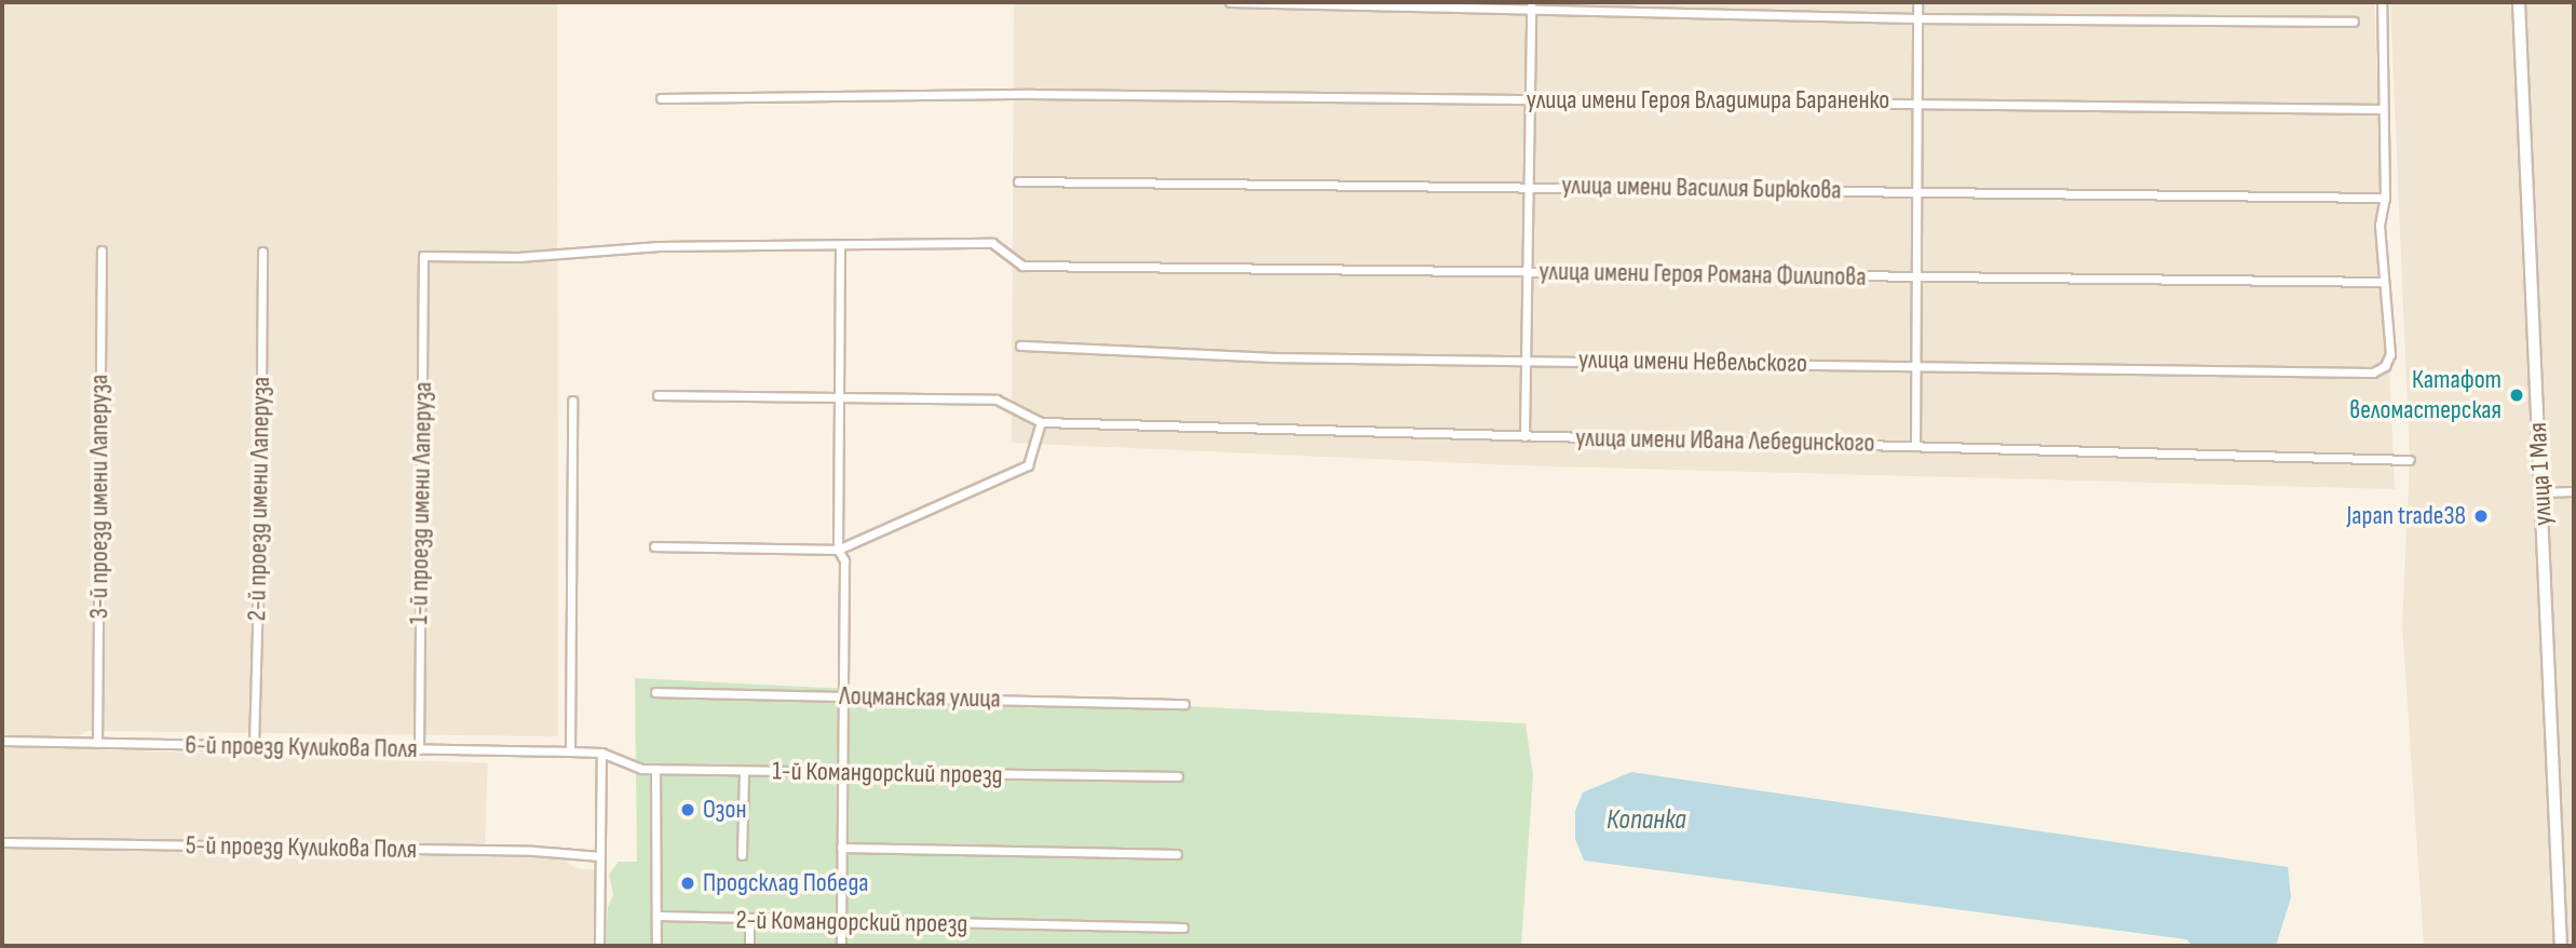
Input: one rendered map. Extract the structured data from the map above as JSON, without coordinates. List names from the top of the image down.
{
  "streets": {
    "street": [
      "улица имени Героя Владимира Бараненко",
      "улица имени Василия Бирюкова",
      "улица имени Героя Романа Филипова",
      "улица имени Невельского",
      "улица имени Ивана Лебединского",
      "улица 1 Мая",
      "3-й проезд имени Лаперуза",
      "2-й проезд имени Лаперуза",
      "1-й проезд имени Лаперуза",
      "Лоцманская улица",
      "6-й проезд Куликова Поля",
      "1-й Командорский проезд",
      "5-й проезд Куликова Поля",
      "2-й Командорский проезд"
    ]
  },
  "crossings": [
    ["улица имени Героя Романа Филипова", "улица имени Невельского"],
    ["улица имени Героя Романа Филипова", "1-й проезд имени Лаперуза"],
    ["3-й проезд имени Лаперуза", "6-й проезд Куликова Поля"],
    ["2-й проезд имени Лаперуза", "6-й проезд Куликова Поля"],
    ["1-й проезд имени Лаперуза", "6-й проезд Куликова Поля"],
    ["6-й проезд Куликова Поля", "1-й Командорский проезд"]
  ],
  "water": ["Копанка"],
  "places": [
    "Катафот веломастерская",
    "Japan trade38",
    "Озон",
    "Продсклад Победа"
  ]
}
